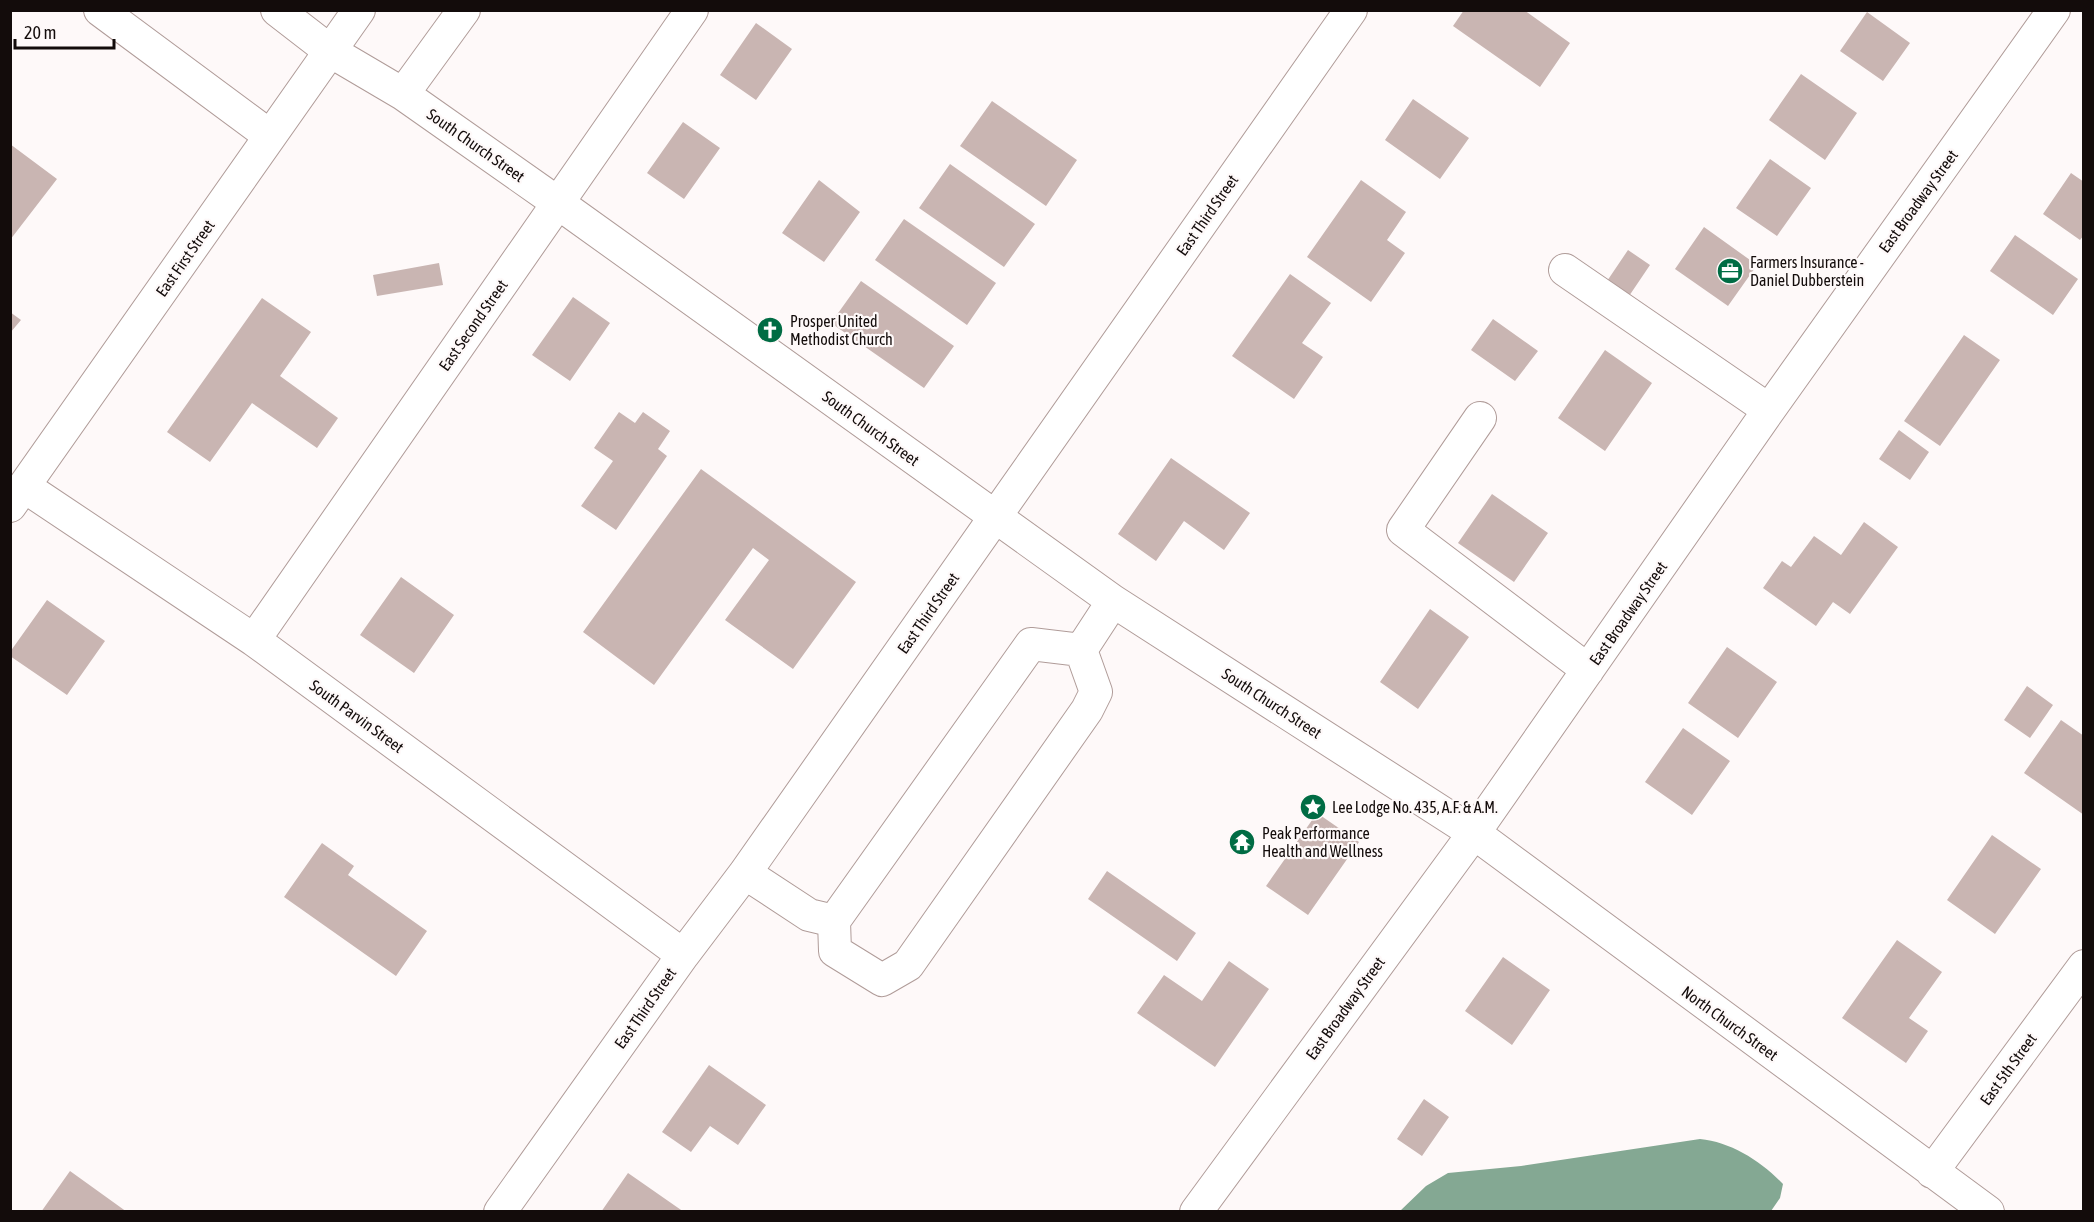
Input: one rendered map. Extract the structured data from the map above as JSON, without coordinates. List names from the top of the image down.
{
  "streets": {
    "street": [
      "South Church Street",
      "East Broadway Street",
      "East Third Street",
      "East First Street",
      "East Second Street",
      "South Parvin Street",
      "North Church Street",
      "East 5th Street"
    ]
  },
  "crossings": [
    ["South Church Street", "East Broadway Street"],
    ["South Church Street", "East Third Street"],
    ["South Church Street", "East First Street"],
    ["South Church Street", "East Second Street"],
    ["South Church Street", "North Church Street"],
    ["East Broadway Street", "North Church Street"],
    ["East Third Street", "South Parvin Street"],
    ["East First Street", "South Parvin Street"],
    ["East Second Street", "South Parvin Street"],
    ["North Church Street", "East 5th Street"]
  ],
  "places": {
    "office": ["Farmers Insurance - Daniel Dubberstein"],
    "church": ["Prosper United Methodist Church"],
    "place": ["Lee Lodge No. 435, A.F. & A.M."],
    "temple": ["Peak Performance Health and Wellness"]
  },
  "scale_bar": "20 m"
}
